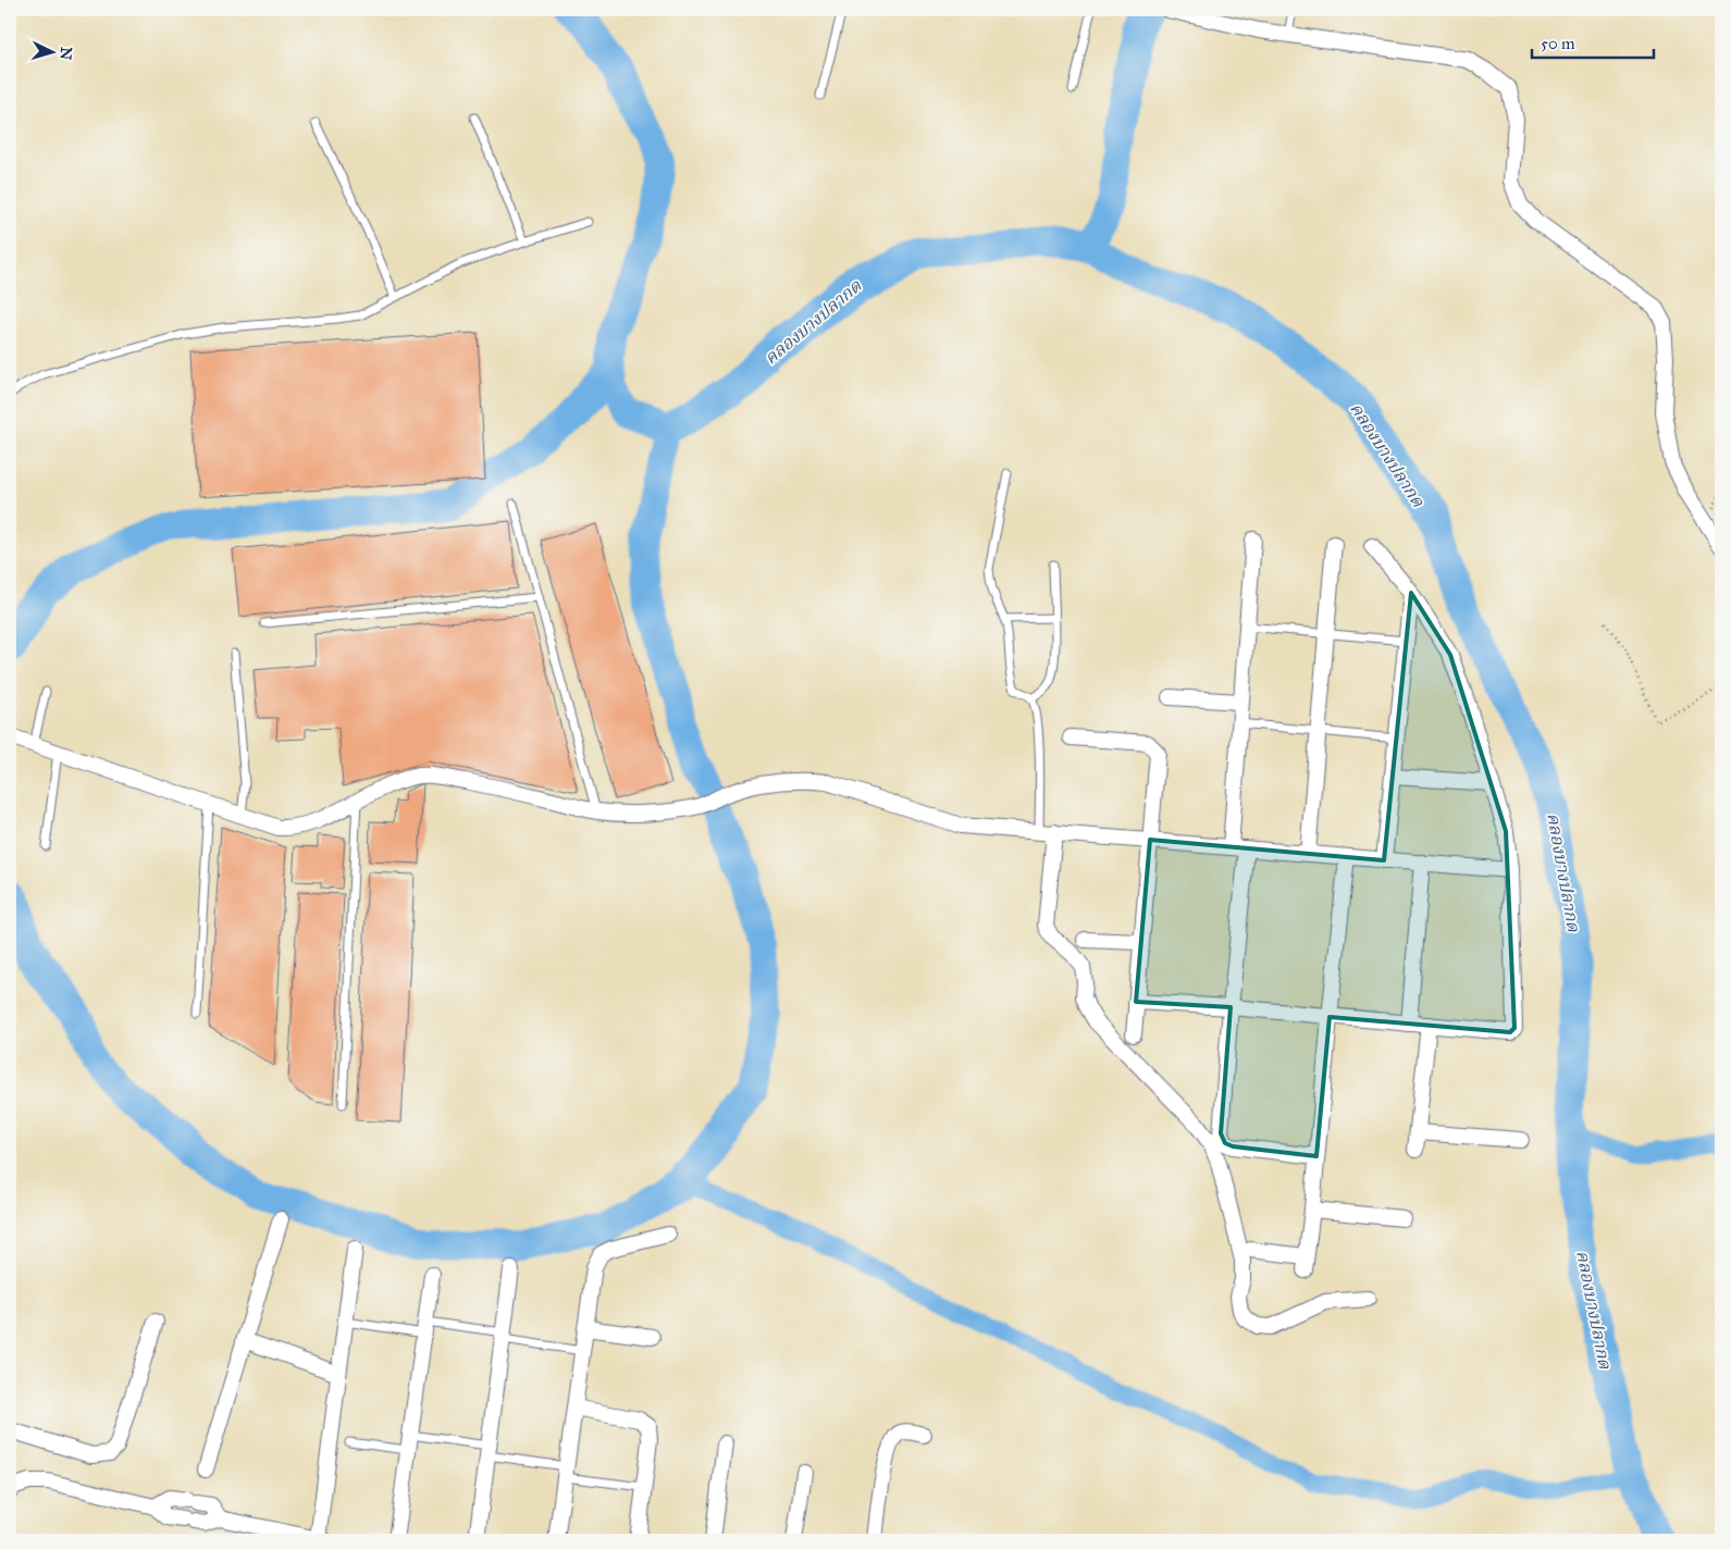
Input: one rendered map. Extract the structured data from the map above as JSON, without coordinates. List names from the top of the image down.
{
  "water": ["คลองบางปลากด"],
  "scale_bar": "50 m",
  "north": "right"
}
